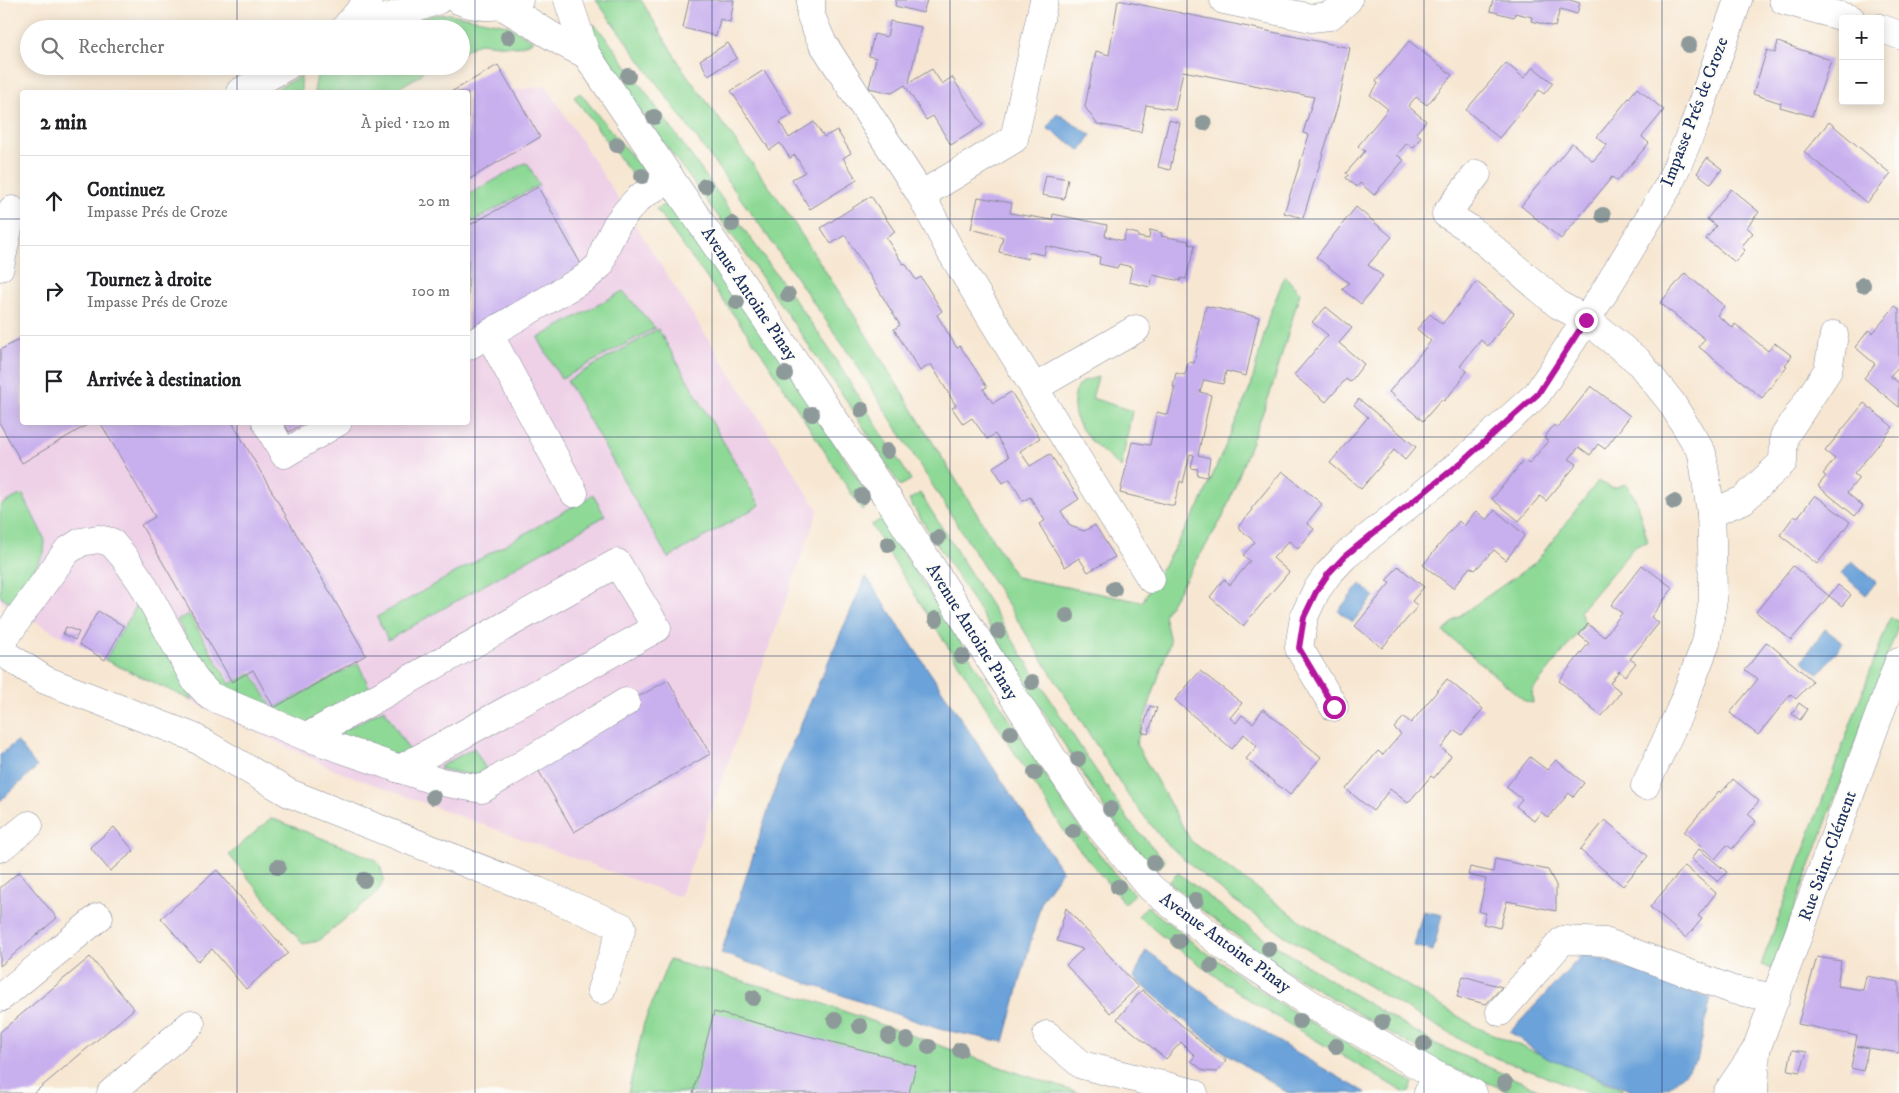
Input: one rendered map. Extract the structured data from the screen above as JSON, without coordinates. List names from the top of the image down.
{
  "streets": {
    "street": ["Impasse Prés de Croze", "Avenue Antoine Pinay", "Rue Saint-Clément"]
  },
  "page": {
    "map_buttons": ["+", "−"],
    "search": "Rechercher",
    "heading": ["2 min", "À pied · 120 m"],
    "list": [
      ["Continuez", "Impasse Prés de Croze", "20 m"],
      ["Tournez à droite", "Impasse Prés de Croze", "100 m"],
      "Arrivée à destination"
    ]
  }
}
